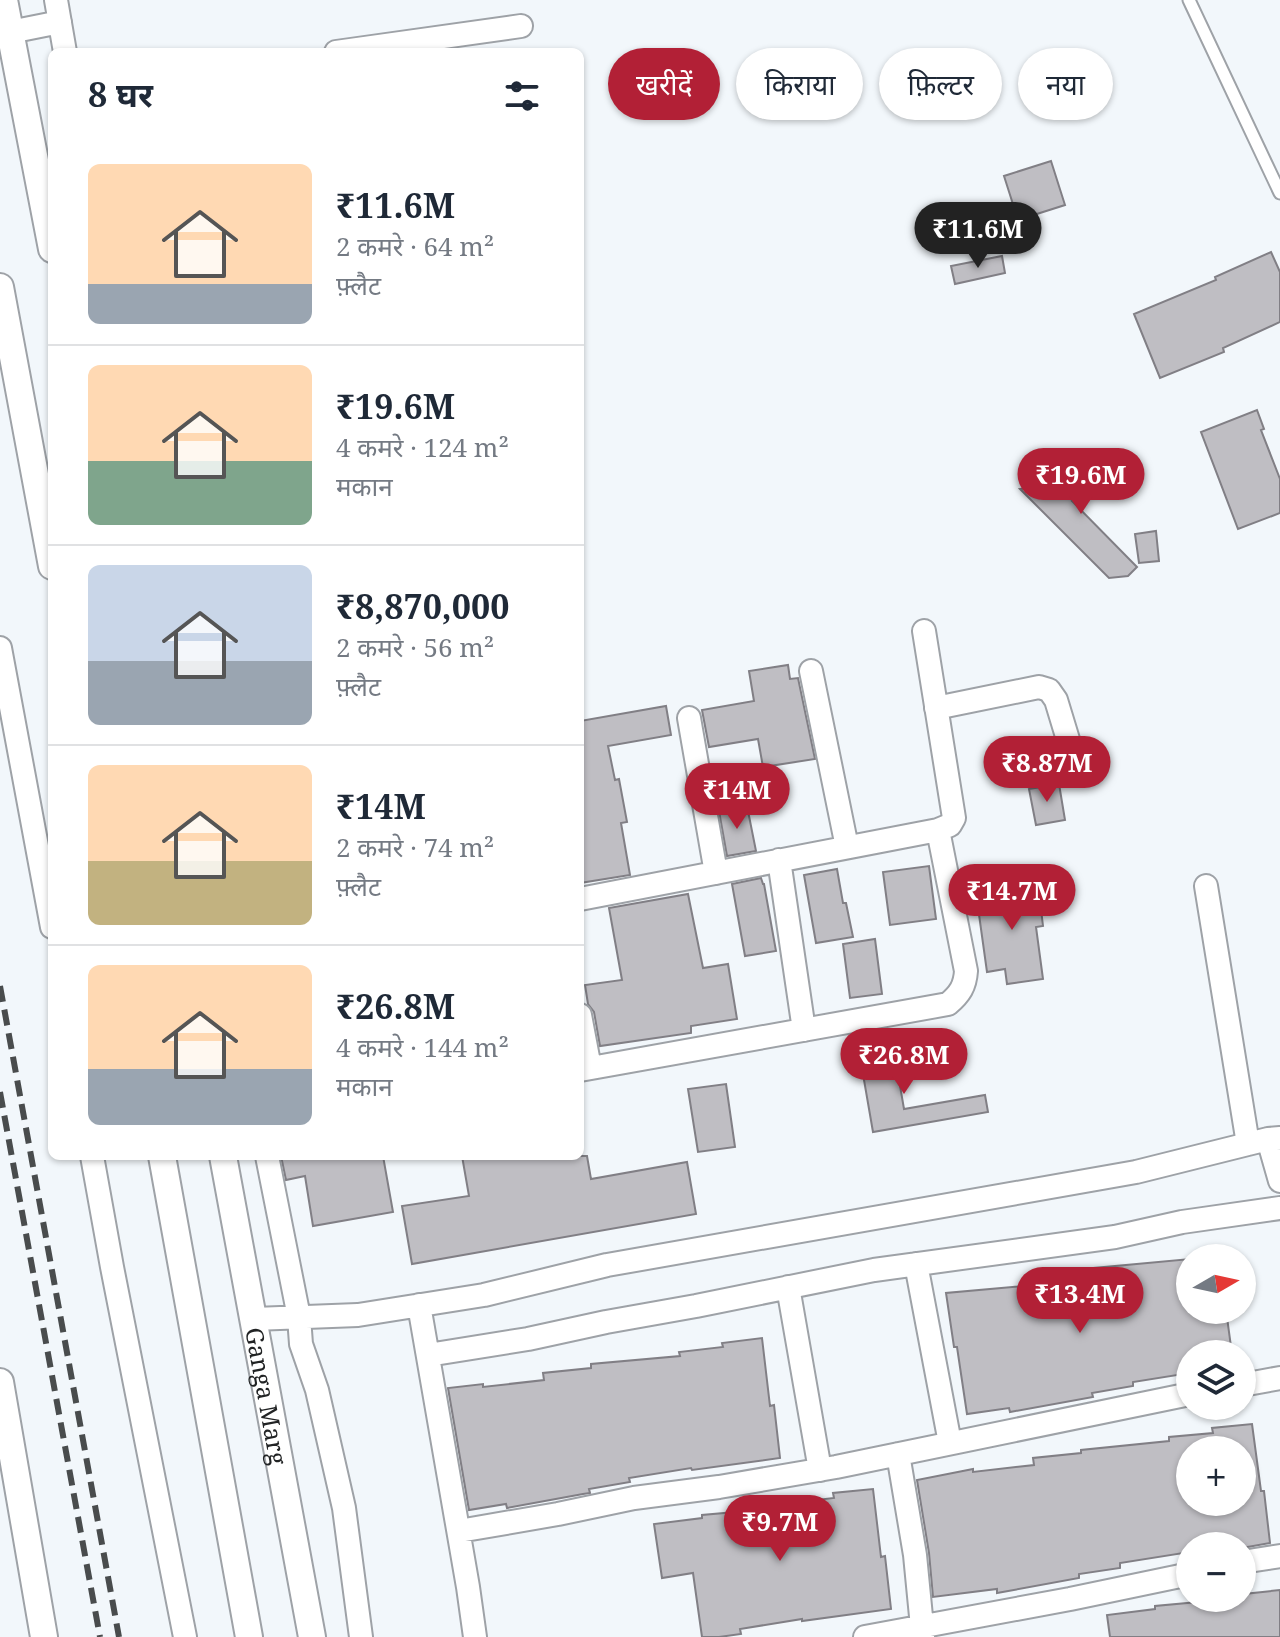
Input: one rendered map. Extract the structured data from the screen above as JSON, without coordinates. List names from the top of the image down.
{
  "streets": {
    "street": ["Ganga Marg"]
  },
  "north": "right",
  "page": {
    "chip": [
      "खरीदें",
      "किराया",
      "फ़िल्टर",
      "नया"
    ],
    "heading": "8 घर",
    "list": [
      {
        "name": "₹11.6M",
        "note": "2 कमरे · 64 m² · फ़्लैट"
      },
      {
        "name": "₹19.6M",
        "note": "4 कमरे · 124 m² · मकान"
      },
      {
        "name": "₹8,870,000",
        "note": "2 कमरे · 56 m² · फ़्लैट"
      },
      {
        "name": "₹14M",
        "note": "2 कमरे · 74 m² · फ़्लैट"
      },
      {
        "name": "₹26.8M",
        "note": "4 कमरे · 144 m² · मकान"
      }
    ],
    "price": [
      "₹11.6M",
      "₹19.6M",
      "₹8.87M",
      "₹14M",
      "₹14.7M",
      "₹26.8M",
      "₹13.4M",
      "₹9.7M"
    ],
    "map_buttons": ["+", "−"]
  }
}
